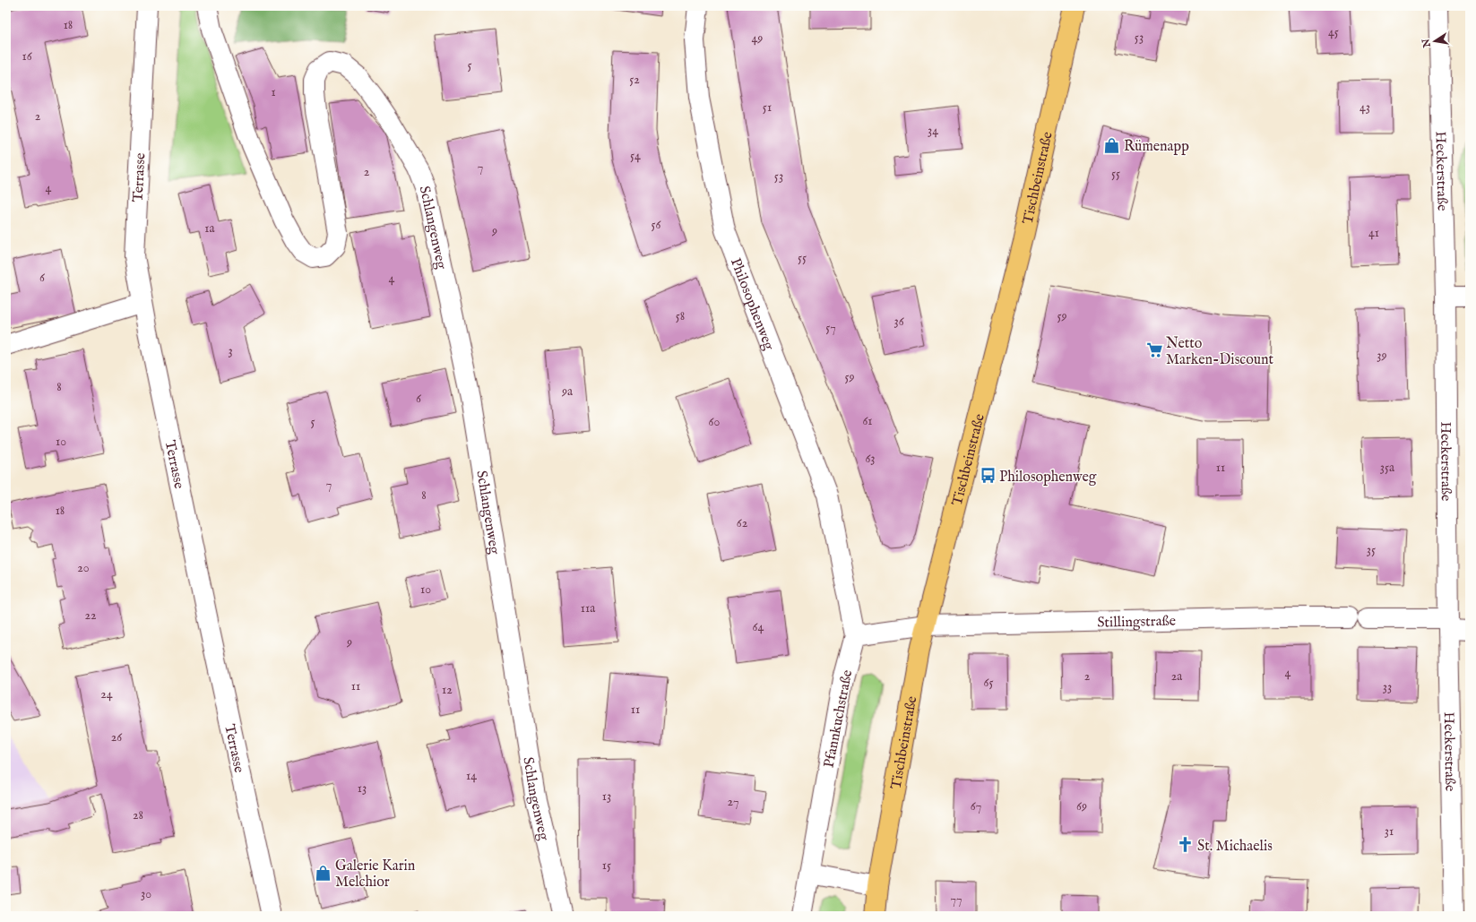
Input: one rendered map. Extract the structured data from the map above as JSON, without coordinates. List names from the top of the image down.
{
  "streets": {
    "main road": ["Tischbeinstraße"],
    "street": [
      "Heckerstraße",
      "Terrasse",
      "Schlangenweg",
      "Philosophenweg",
      "Stillingstraße",
      "Pfannkuchstraße"
    ]
  },
  "crossings": [
    ["Tischbeinstraße", "Stillingstraße"],
    ["Philosophenweg", "Pfannkuchstraße"]
  ],
  "places": {
    "shop": ["Rümenapp", "Galerie Karin Melchior"],
    "supermarket": ["Netto Marken-Discount"],
    "bus stop": ["Philosophenweg"],
    "church": ["St. Michaelis"]
  },
  "house_numbers": [
    "18",
    "45",
    "53",
    "49",
    "16",
    "5",
    "52",
    "1",
    "51",
    "43",
    "2",
    "34",
    "54",
    "7",
    "2",
    "55",
    "53",
    "4",
    "56",
    "1a",
    "9",
    "41",
    "55",
    "6",
    "4",
    "58",
    "59",
    "36",
    "57",
    "3",
    "39",
    "59",
    "8",
    "9a",
    "6",
    "61",
    "5",
    "60",
    "10",
    "63",
    "11",
    "35a",
    "7",
    "8",
    "18",
    "62",
    "35",
    "20",
    "10",
    "11a",
    "22",
    "64",
    "9",
    "4",
    "2",
    "2a",
    "65",
    "11",
    "33",
    "12",
    "24",
    "11",
    "26",
    "14",
    "13",
    "13",
    "27",
    "67",
    "69",
    "28",
    "31",
    "15",
    "30",
    "77"
  ],
  "north": "left"
}
